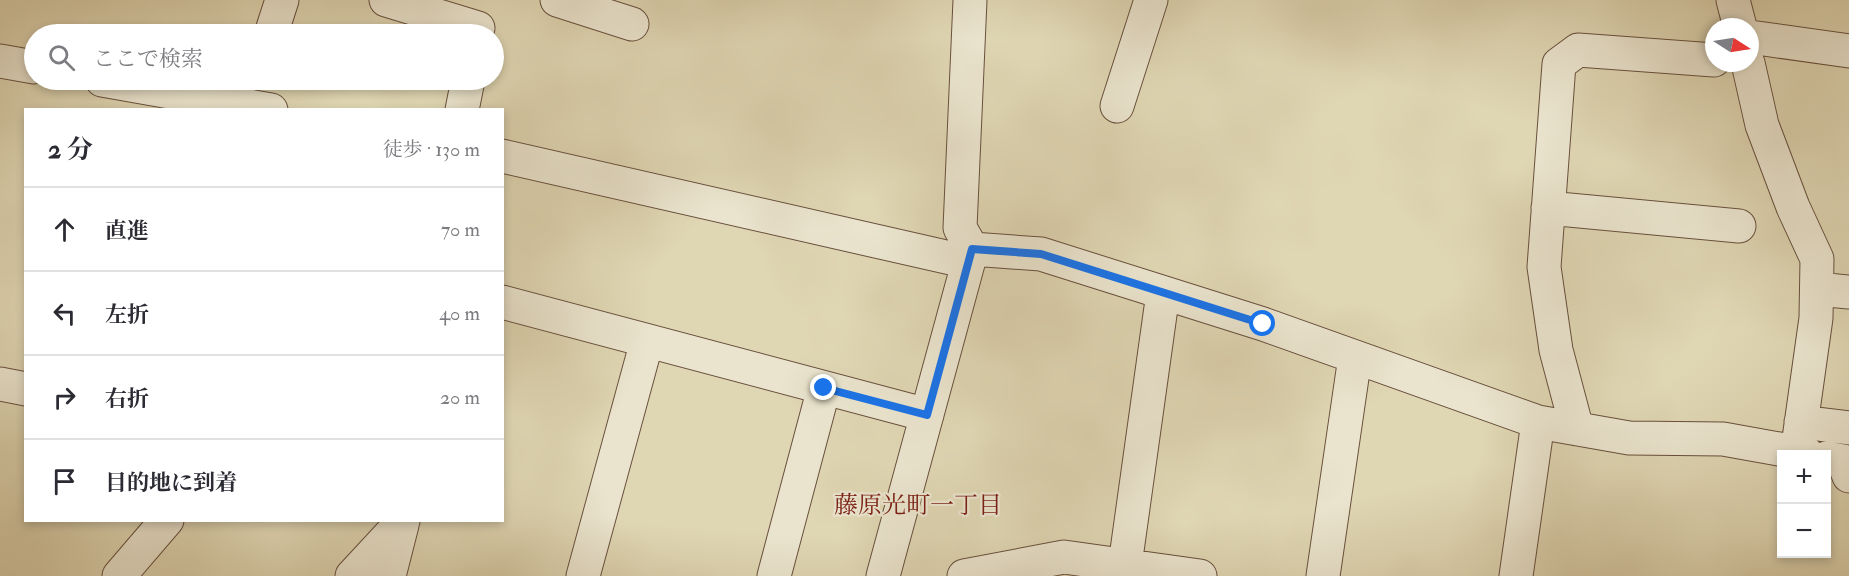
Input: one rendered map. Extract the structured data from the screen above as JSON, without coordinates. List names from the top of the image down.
{
  "districts": ["藤原光町一丁目"],
  "north": "right",
  "page": {
    "search": "ここで検索",
    "heading": ["2 分", "徒歩 · 130 m"],
    "list": [
      ["直進", "70 m"],
      ["左折", "40 m"],
      ["右折", "20 m"],
      "目的地に到着"
    ],
    "map_buttons": ["+", "−"]
  }
}
